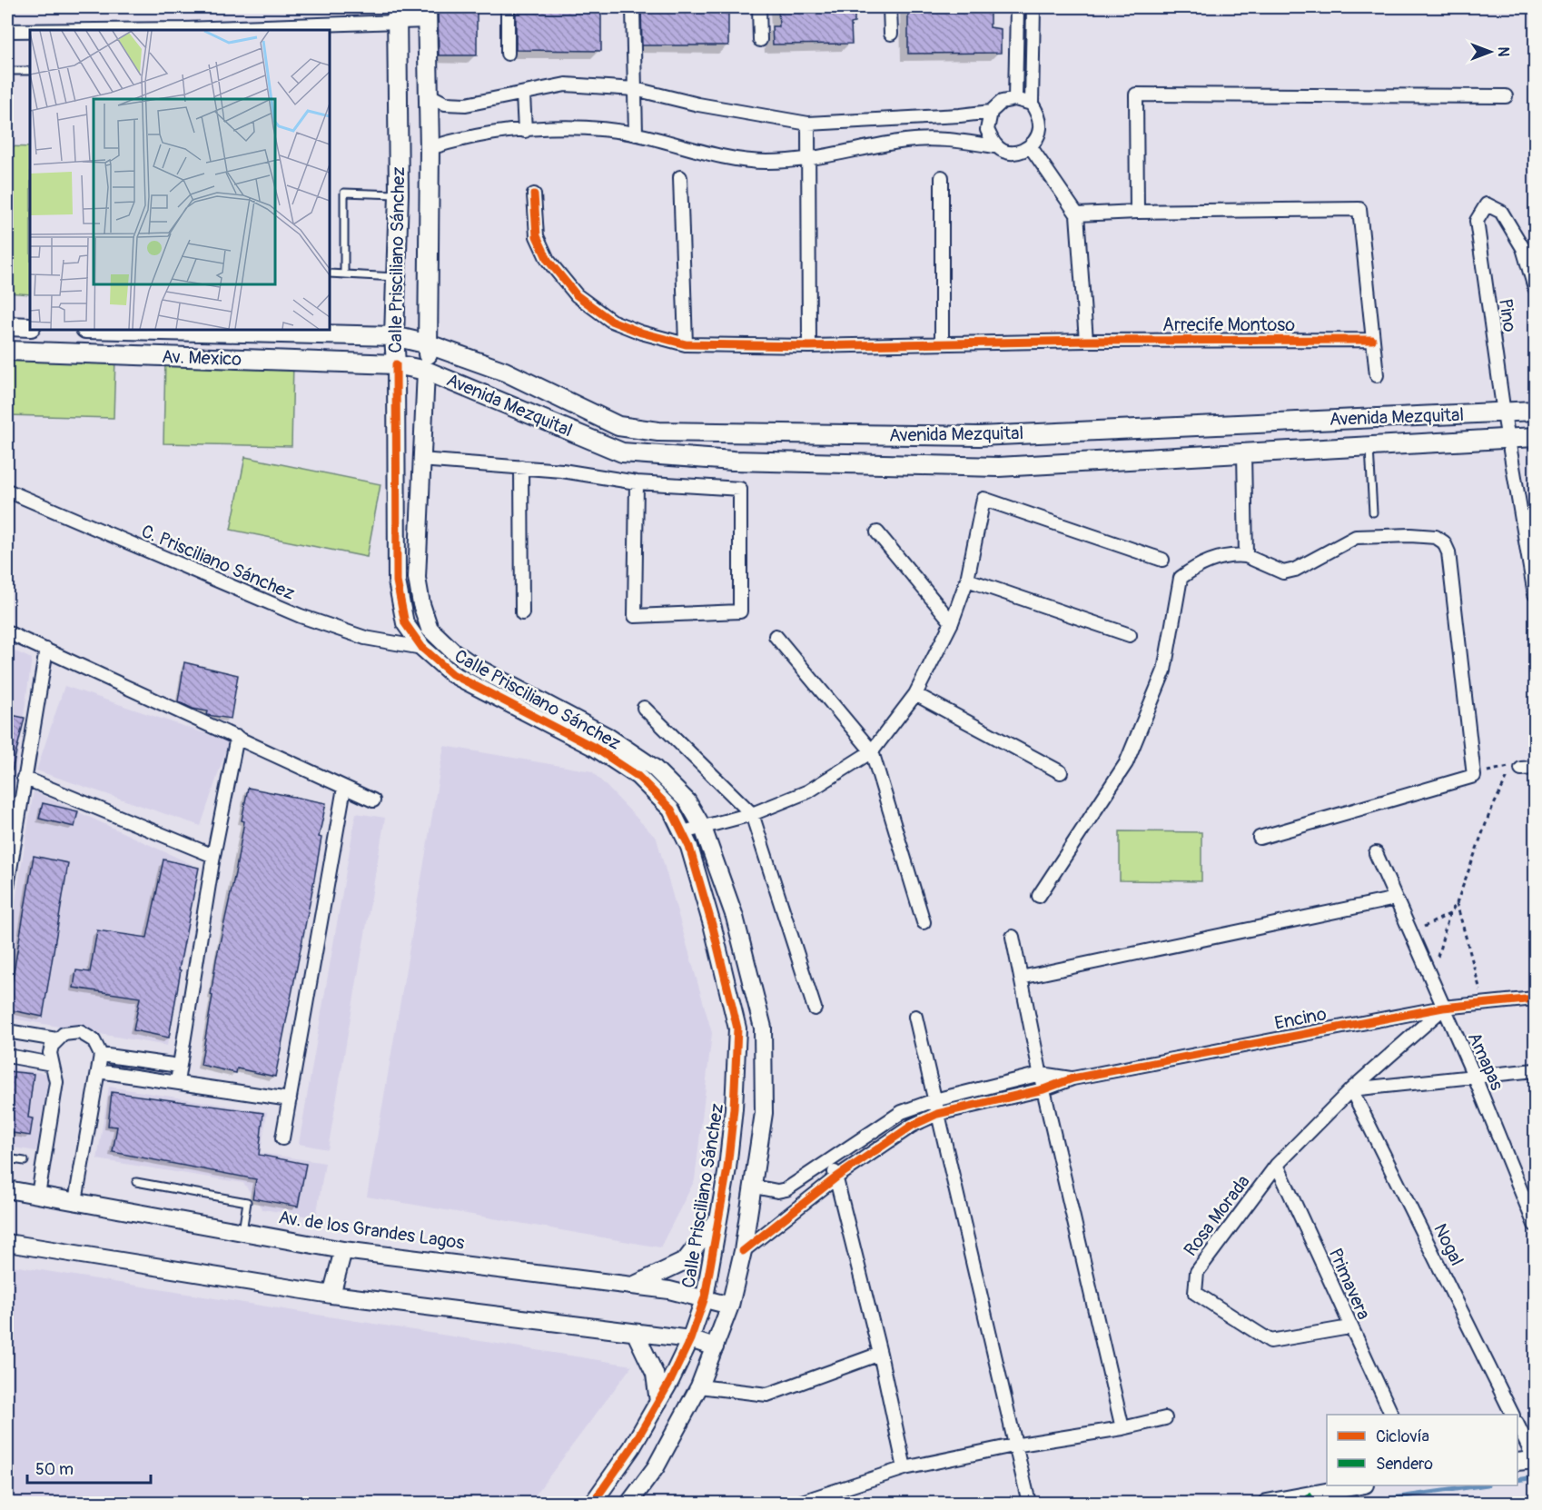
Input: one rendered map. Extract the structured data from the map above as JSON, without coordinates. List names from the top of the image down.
{
  "streets": {
    "main road": ["Calle Prisciliano Sánchez", "Av. Mexico", "Avenida Mezquital"],
    "street": [
      "Pino",
      "Arrecife Montoso",
      "C. Prisciliano Sánchez",
      "Encino",
      "Amapas",
      "Rosa Morada",
      "Av. de los Grandes Lagos",
      "Nogal",
      "Primavera"
    ]
  },
  "crossings": [
    ["Calle Prisciliano Sánchez", "Av. Mexico"],
    ["Calle Prisciliano Sánchez", "Avenida Mezquital"],
    ["Calle Prisciliano Sánchez", "C. Prisciliano Sánchez"],
    ["Calle Prisciliano Sánchez", "Av. de los Grandes Lagos"],
    ["Pino", "Avenida Mezquital"],
    ["Av. Mexico", "Avenida Mezquital"],
    ["Encino", "Amapas"],
    ["Encino", "Rosa Morada"],
    ["Amapas", "Rosa Morada"],
    ["Rosa Morada", "Nogal"],
    ["Rosa Morada", "Primavera"]
  ],
  "legend": ["Ciclovía", "Sendero"],
  "scale_bar": "50 m",
  "north": "right"
}
